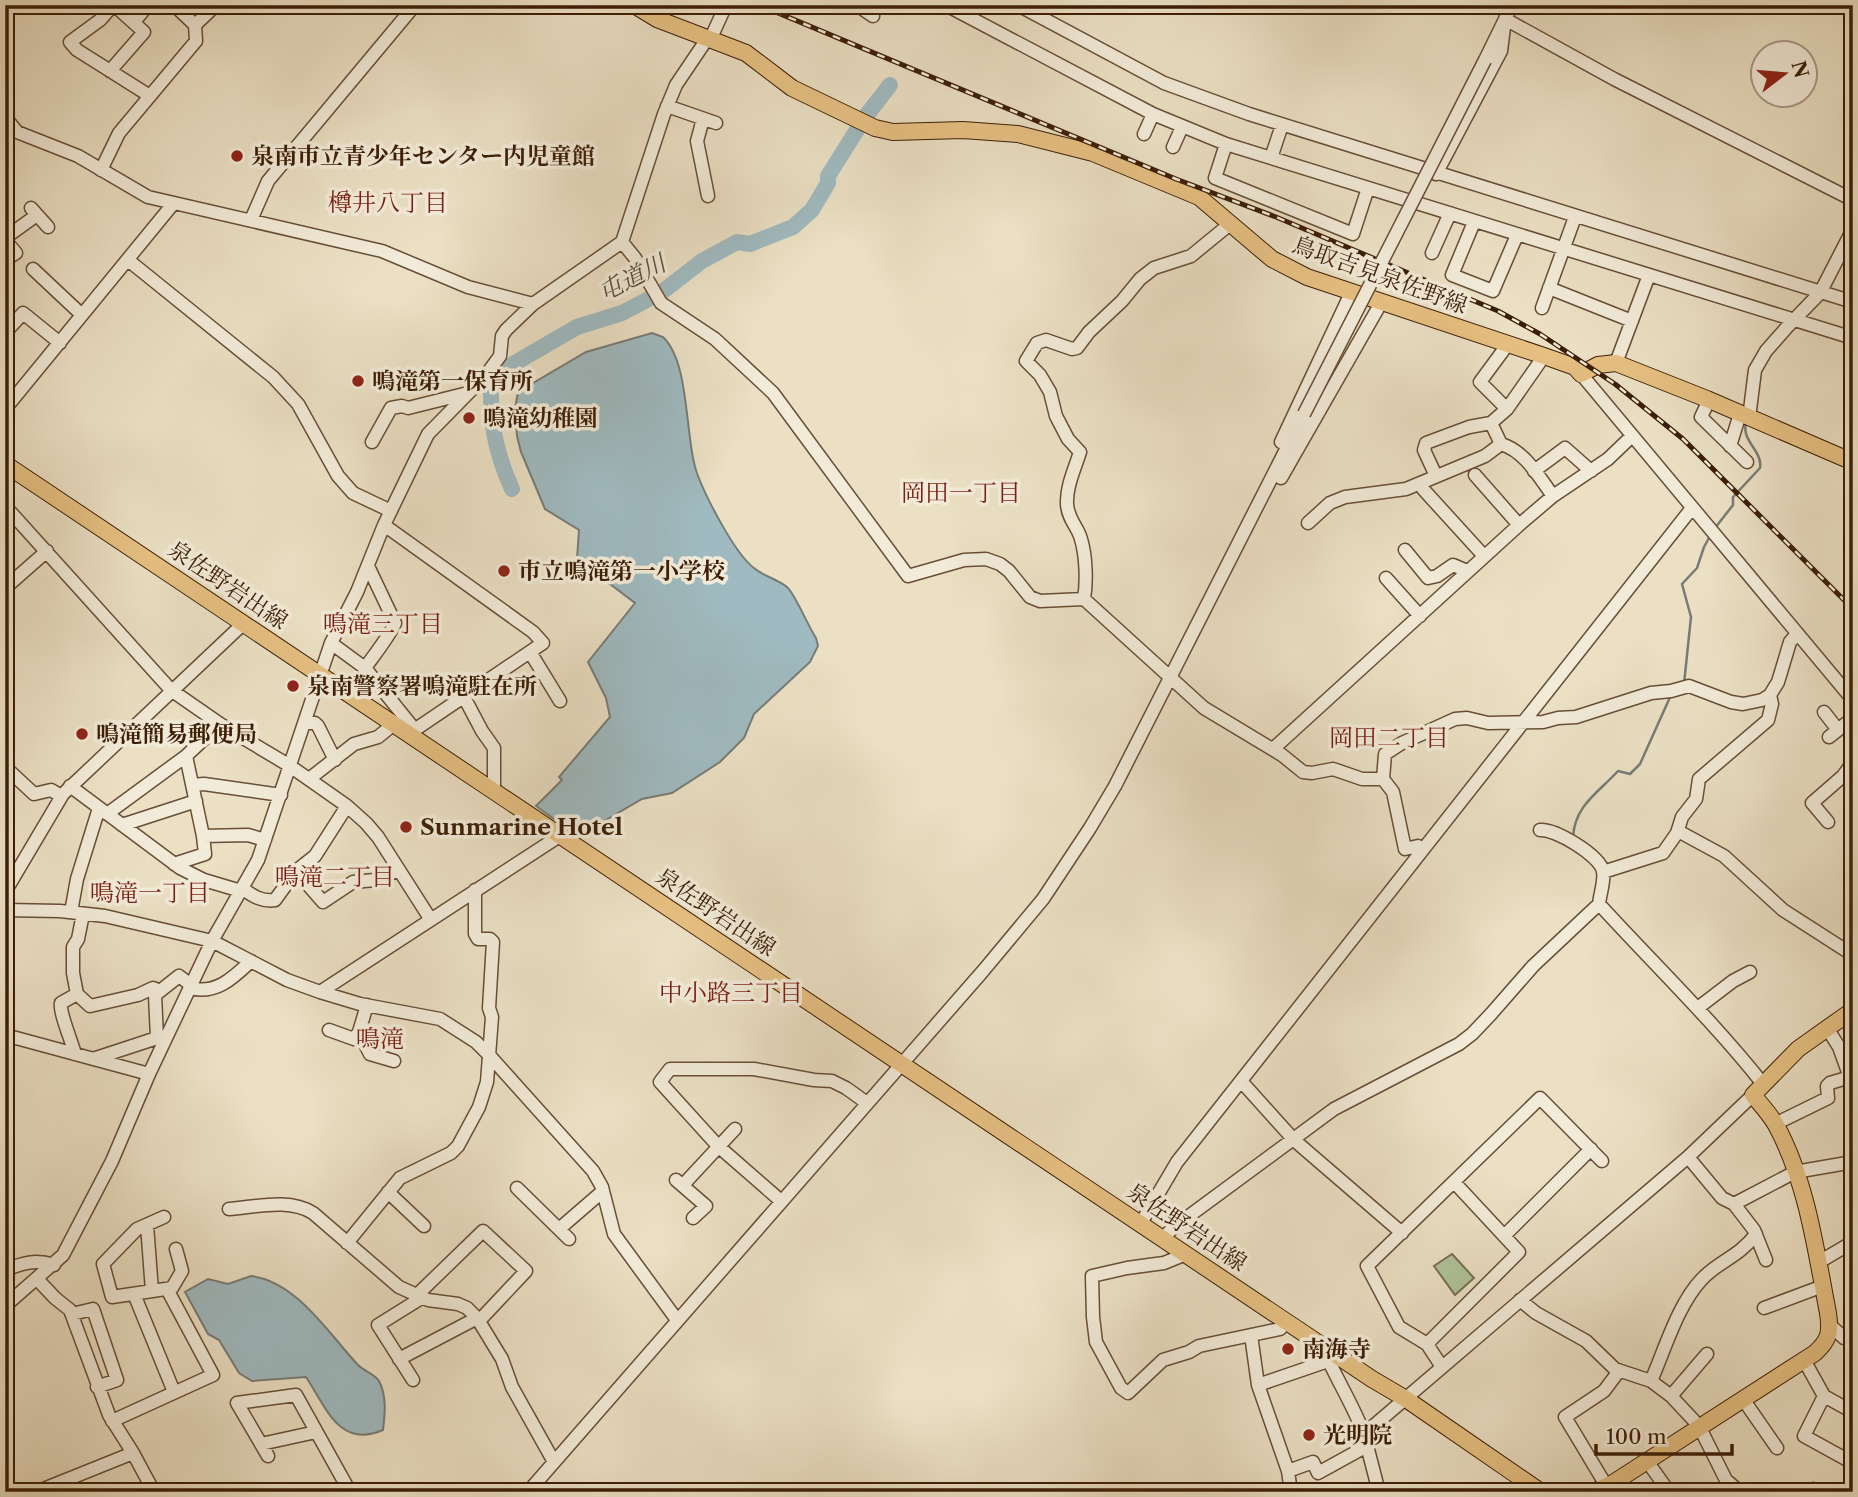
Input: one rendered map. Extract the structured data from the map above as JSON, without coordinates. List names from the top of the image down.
{
  "streets": {
    "main road": ["鳥取吉見泉佐野線", "泉佐野岩出線"]
  },
  "districts": [
    "樽井八丁目",
    "岡田一丁目",
    "鳴滝三丁目",
    "岡田二丁目",
    "鳴滝二丁目",
    "鳴滝一丁目",
    "中小路三丁目",
    "鳴滝"
  ],
  "water": ["屯道川"],
  "places": [
    "泉南市立青少年センター内児童館",
    "鳴滝第一保育所",
    "鳴滝幼稚園",
    "市立鳴滝第一小学校",
    "泉南警察署鳴滝駐在所",
    "鳴滝簡易郵便局",
    "Sunmarine Hotel",
    "南海寺",
    "光明院"
  ],
  "scale_bar": "100 m",
  "north": "right"
}
